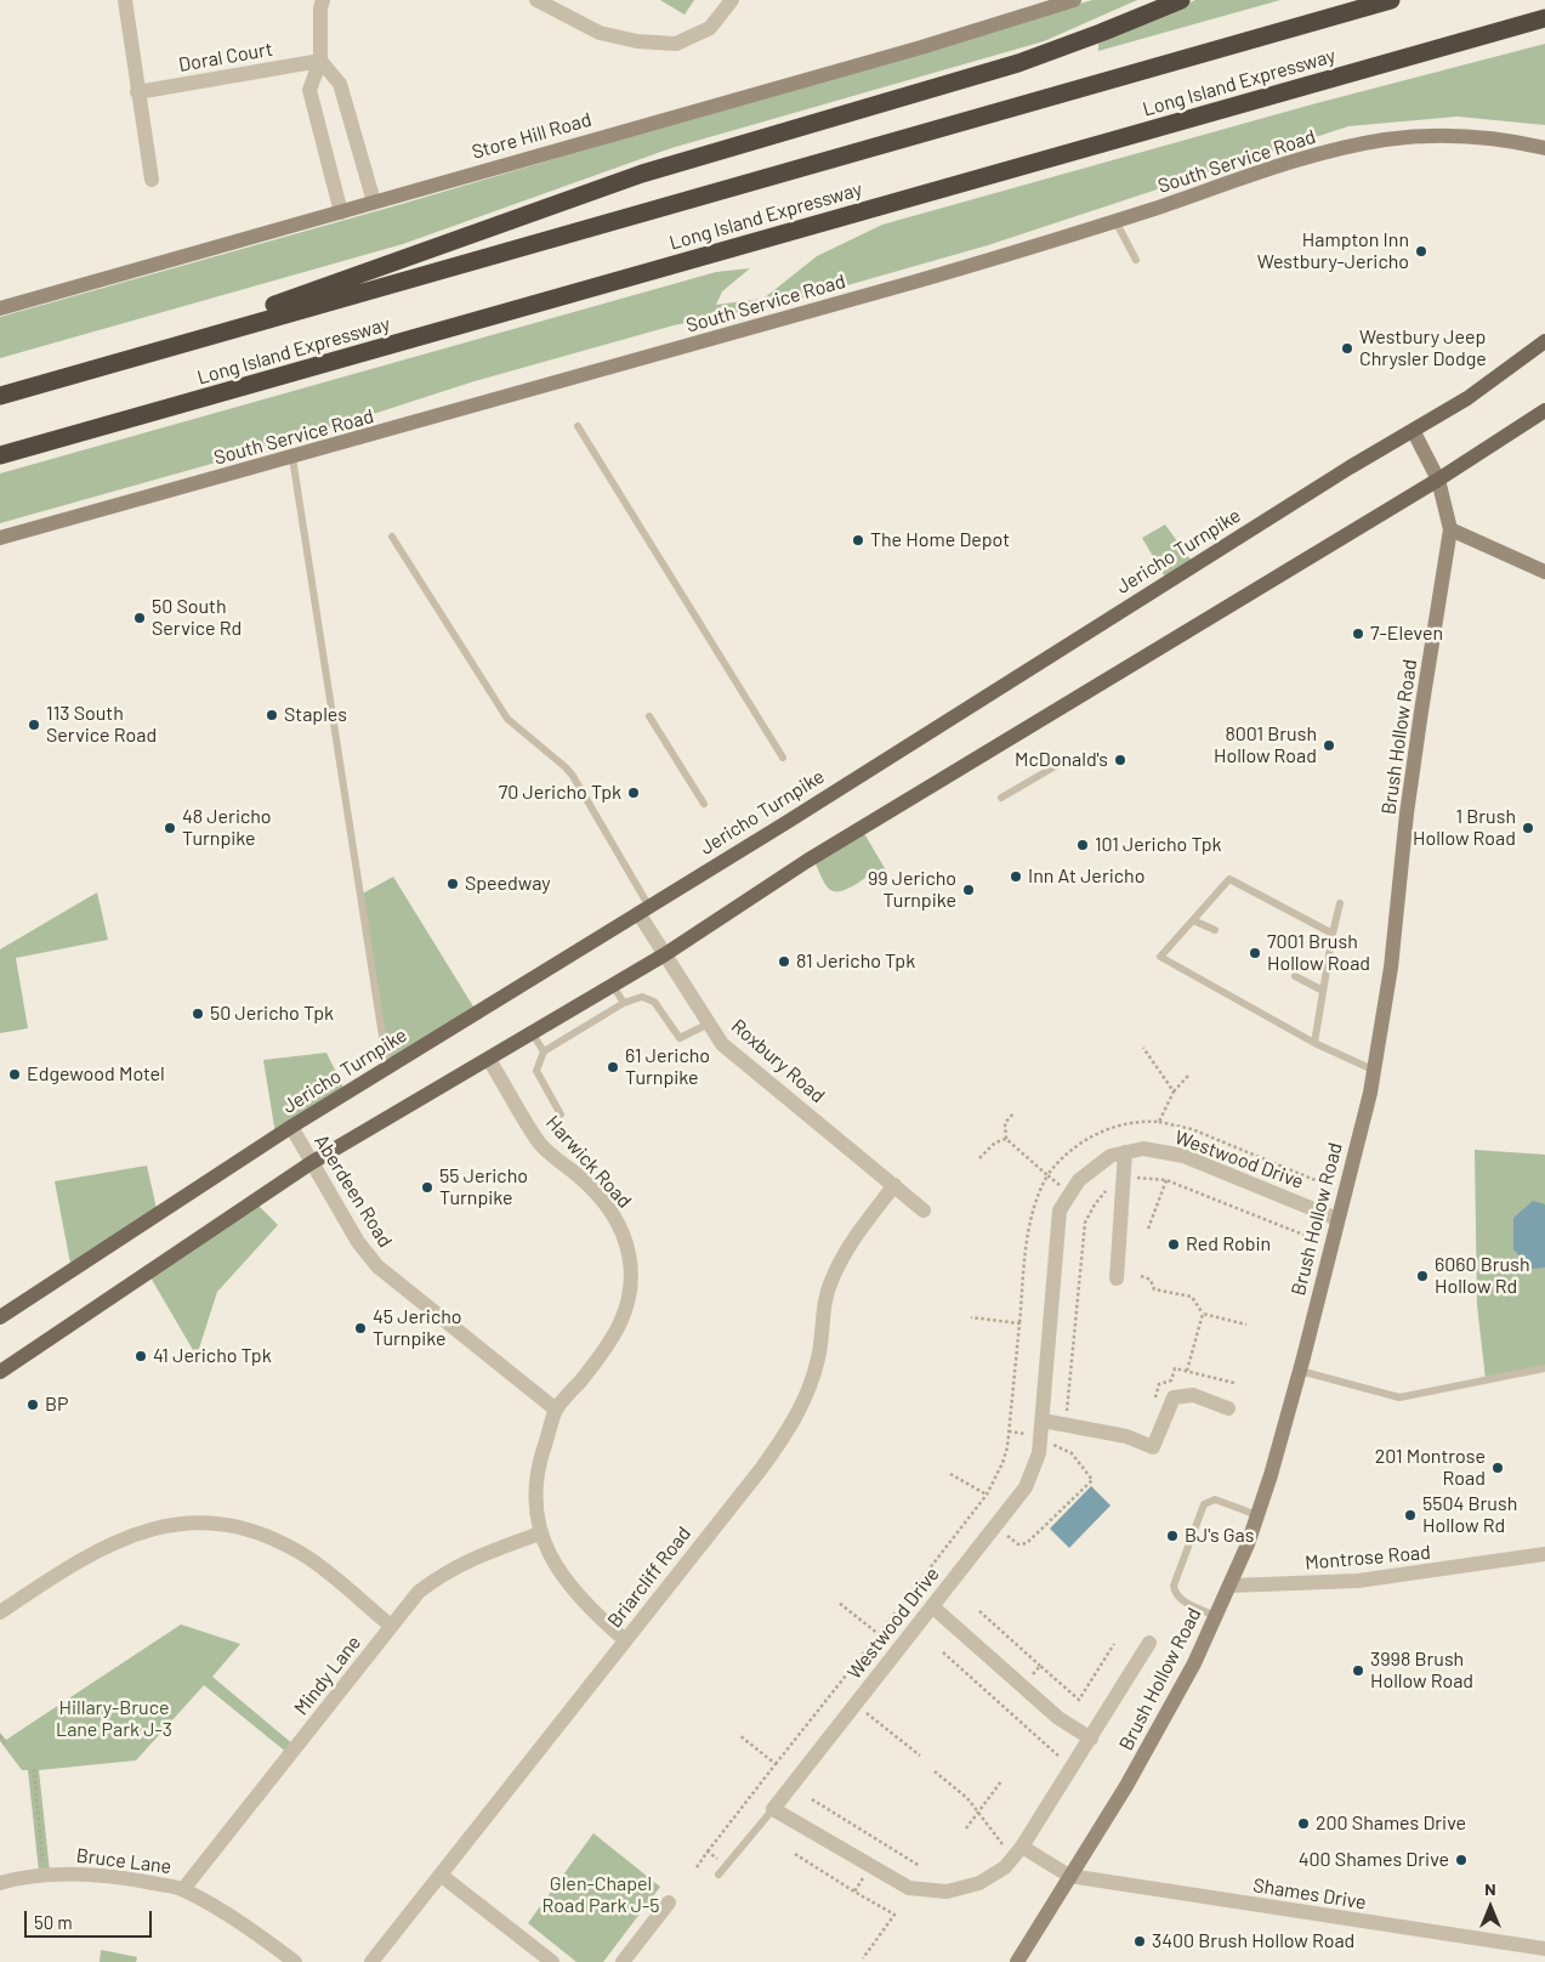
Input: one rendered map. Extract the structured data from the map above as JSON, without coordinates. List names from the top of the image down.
{
  "streets": {
    "highway": ["Long Island Expressway"],
    "main road": [
      "Store Hill Road",
      "South Service Road",
      "Jericho Turnpike",
      "Brush Hollow Road"
    ],
    "street": [
      "Doral Court",
      "Roxbury Road",
      "Westwood Drive",
      "Harwick Road",
      "Aberdeen Road",
      "Montrose Road",
      "Briarcliff Road",
      "Mindy Lane",
      "Bruce Lane",
      "Shames Drive"
    ]
  },
  "crossings": [
    ["Jericho Turnpike", "Brush Hollow Road"],
    ["Jericho Turnpike", "Roxbury Road"],
    ["Jericho Turnpike", "Aberdeen Road"],
    ["Brush Hollow Road", "Westwood Drive"],
    ["Brush Hollow Road", "Montrose Road"],
    ["Brush Hollow Road", "Shames Drive"],
    ["Roxbury Road", "Briarcliff Road"],
    ["Harwick Road", "Aberdeen Road"],
    ["Harwick Road", "Briarcliff Road"],
    ["Harwick Road", "Mindy Lane"],
    ["Mindy Lane", "Bruce Lane"]
  ],
  "parks": ["Hillary-Bruce Lane Park J-3", "Glen-Chapel Road Park J-5"],
  "places": [
    "Hampton Inn Westbury-Jericho",
    "Westbury Jeep Chrysler Dodge",
    "The Home Depot",
    "50 South Service Rd",
    "7-Eleven",
    "Staples",
    "113 South Service Road",
    "8001 Brush Hollow Road",
    "McDonald's",
    "70 Jericho Tpk",
    "48 Jericho Turnpike",
    "1 Brush Hollow Road",
    "101 Jericho Tpk",
    "Inn At Jericho",
    "Speedway",
    "99 Jericho Turnpike",
    "7001 Brush Hollow Road",
    "81 Jericho Tpk",
    "50 Jericho Tpk",
    "61 Jericho Turnpike",
    "Edgewood Motel",
    "55 Jericho Turnpike",
    "Red Robin",
    "6060 Brush Hollow Rd",
    "45 Jericho Turnpike",
    "41 Jericho Tpk",
    "BP",
    "201 Montrose Road",
    "5504 Brush Hollow Rd",
    "BJ's Gas",
    "3998 Brush Hollow Road",
    "200 Shames Drive",
    "400 Shames Drive",
    "3400 Brush Hollow Road"
  ],
  "scale_bar": "50 m",
  "north": "top"
}
